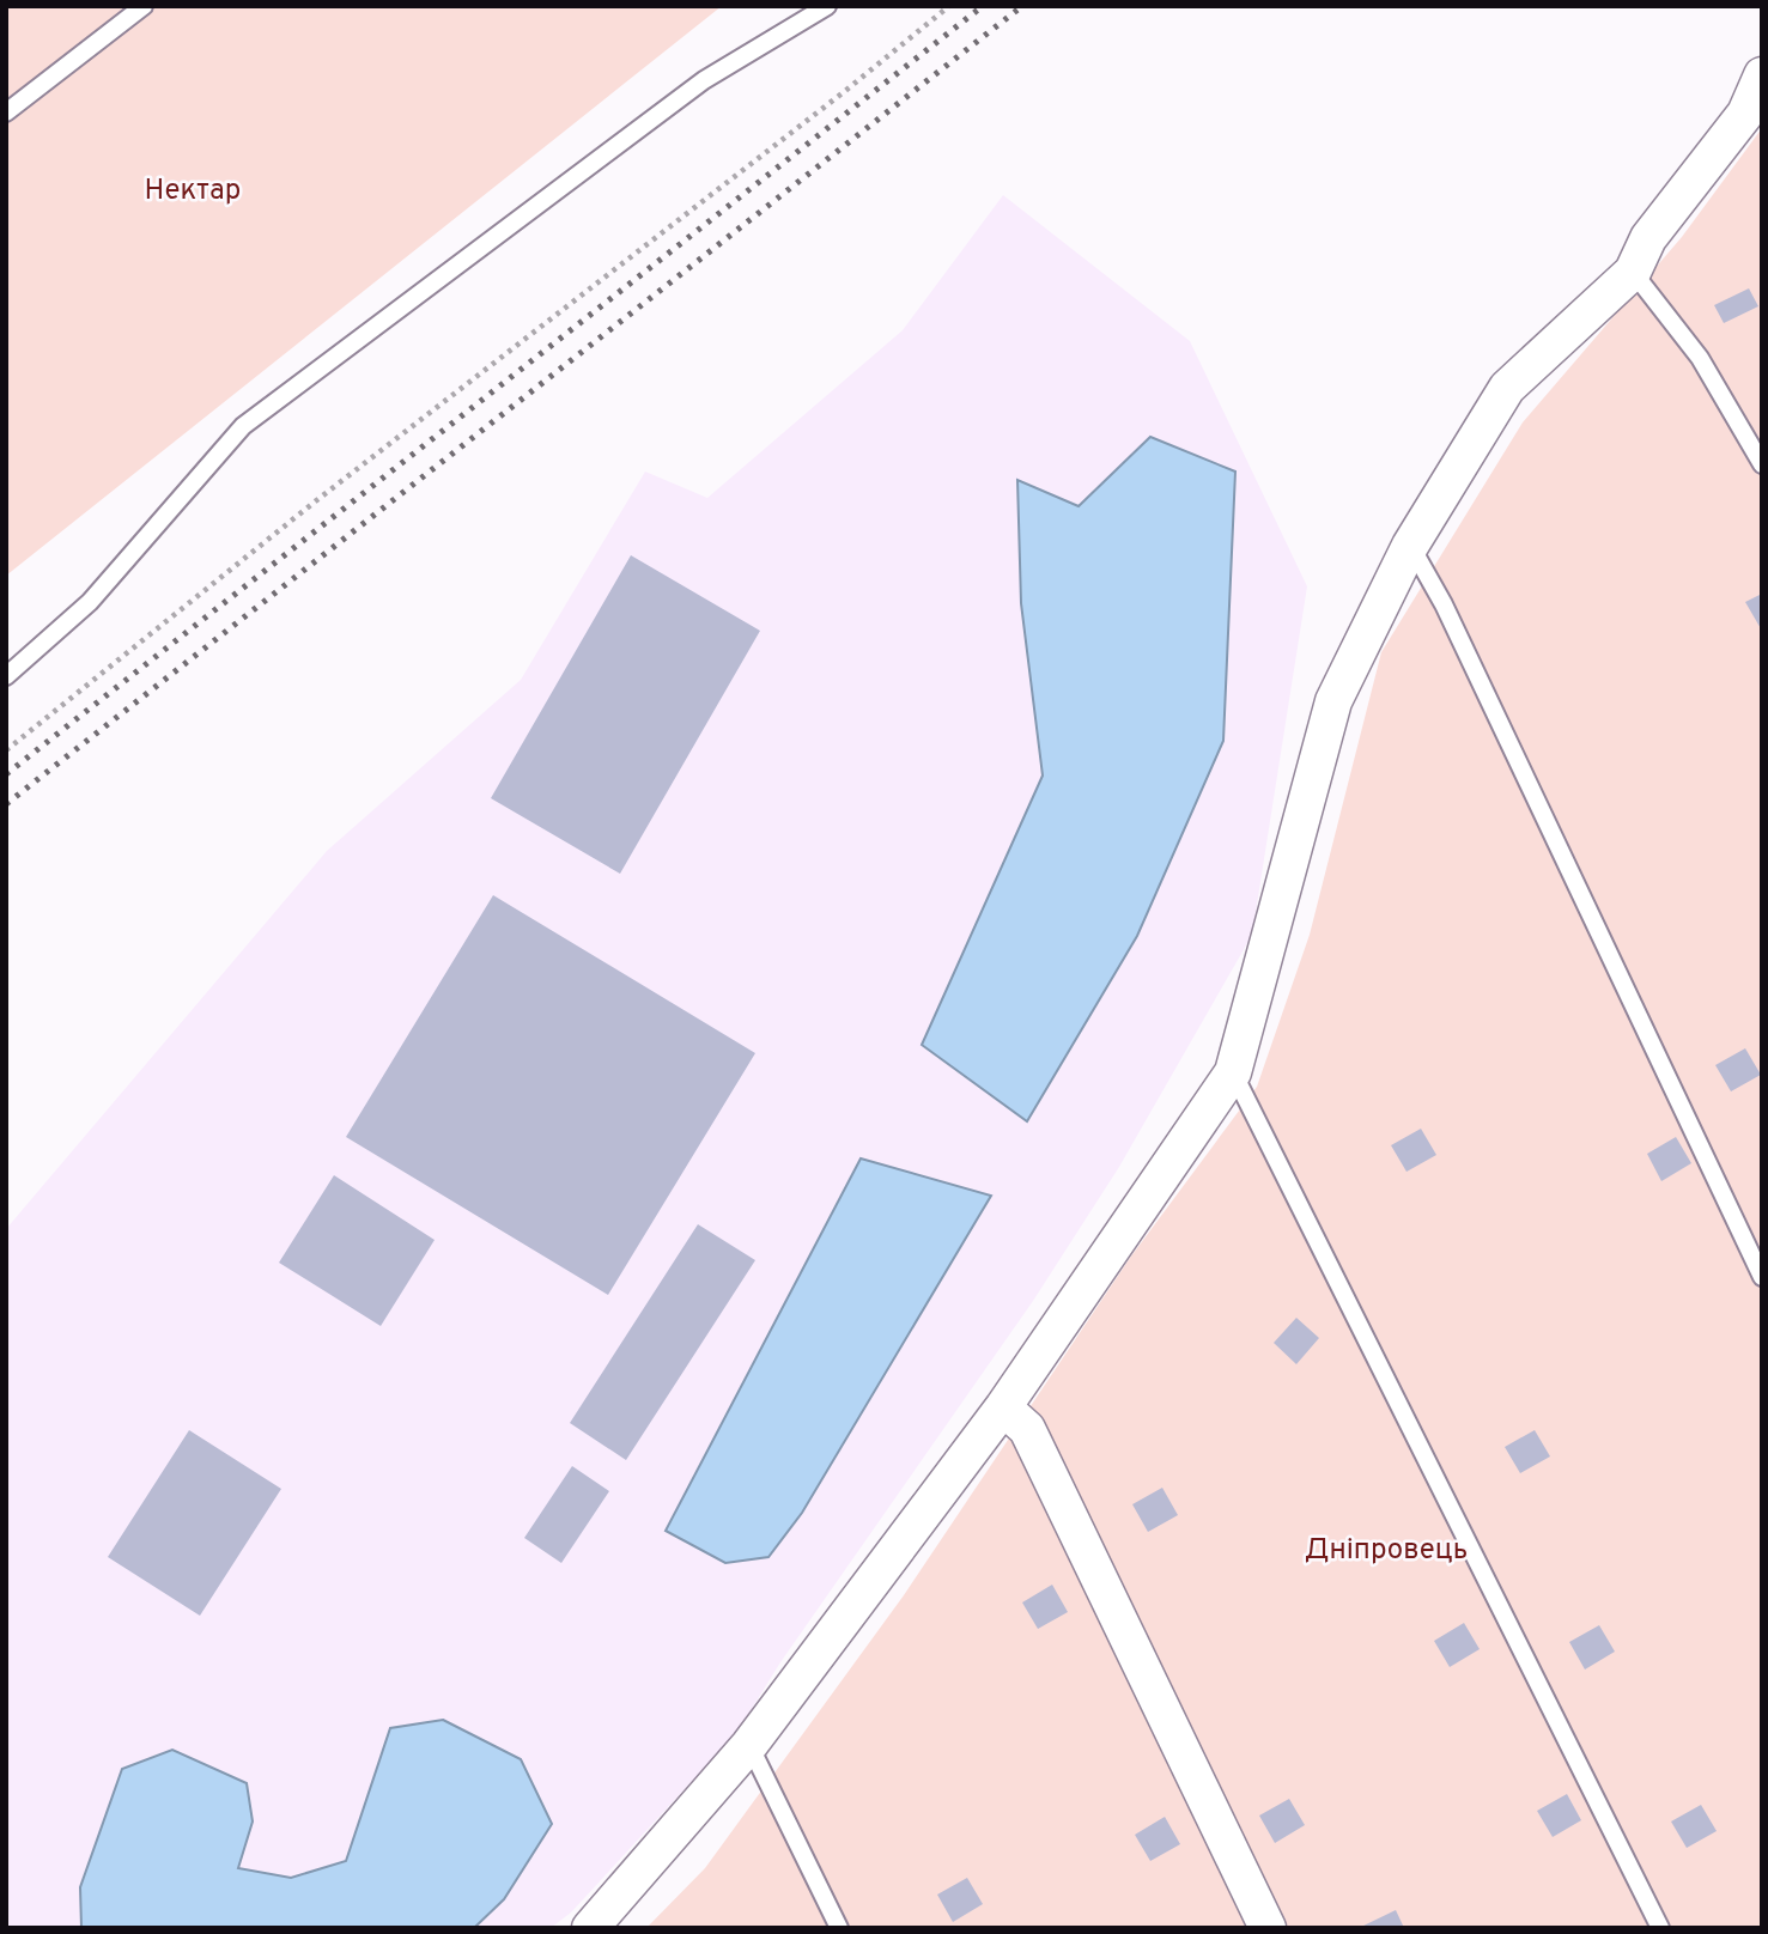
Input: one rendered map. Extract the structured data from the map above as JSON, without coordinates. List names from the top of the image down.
{
  "parks": ["Нектар", "Дніпровець"]
}
